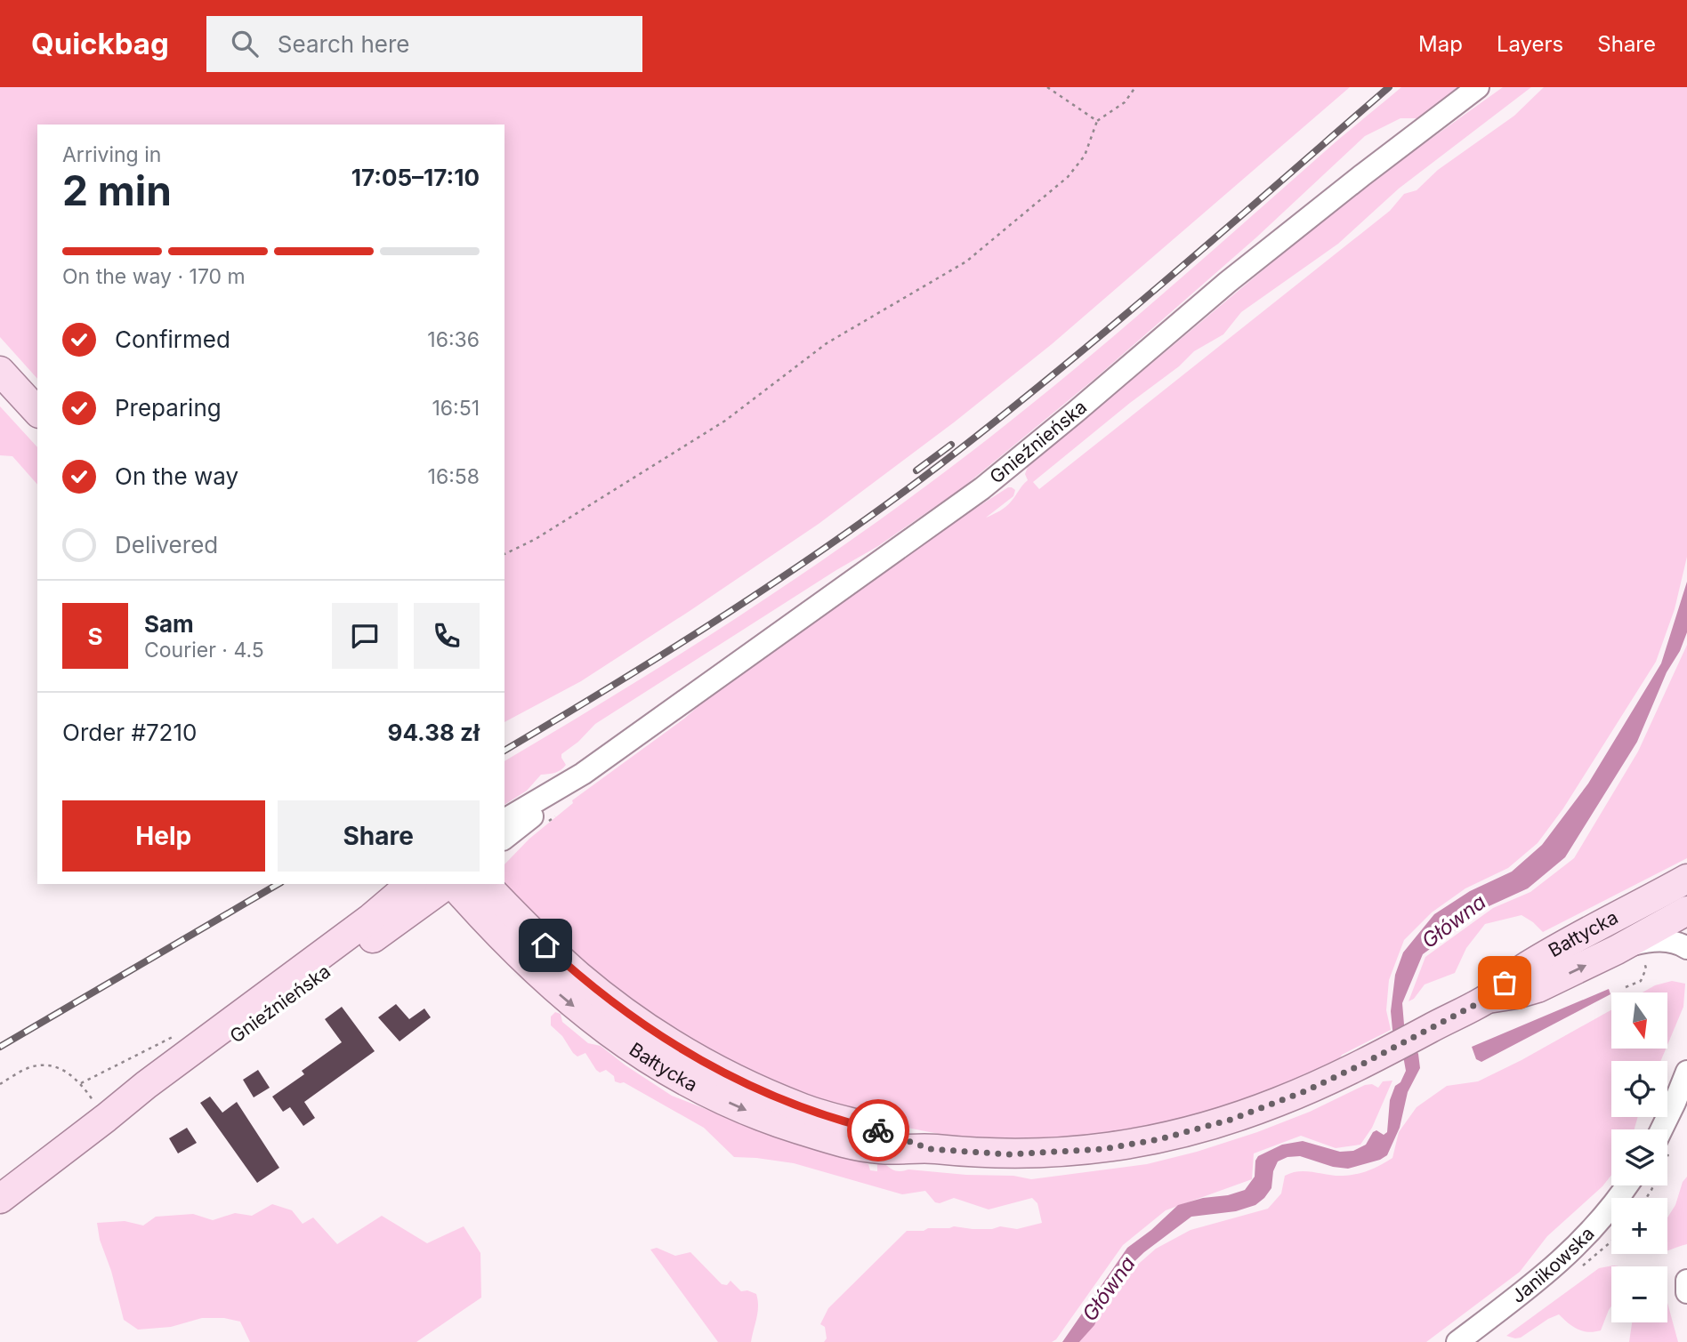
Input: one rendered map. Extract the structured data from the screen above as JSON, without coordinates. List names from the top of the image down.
{
  "streets": {
    "main road": ["Gnieźnieńska", "Bałtycka"],
    "street": ["Janikowska"]
  },
  "water": ["Główna"],
  "north": "bottom",
  "page": {
    "header": "Quickbag",
    "search": "Search here",
    "nav": ["Map", "Layers", "Share"],
    "heading": ["2 min", "Arriving in", "17:05–17:10"],
    "panel": [
      "Sam",
      "Courier · 4.5",
      "Order #7210",
      "94.38 zł"
    ],
    "bar": "On the way · 170 m",
    "list": [
      ["Confirmed", "16:36"],
      ["Preparing", "16:51"],
      ["On the way", "16:58"],
      "Delivered"
    ],
    "round": "S",
    "buttons": ["Help", "Share"],
    "map_buttons": ["+", "−"]
  }
}
